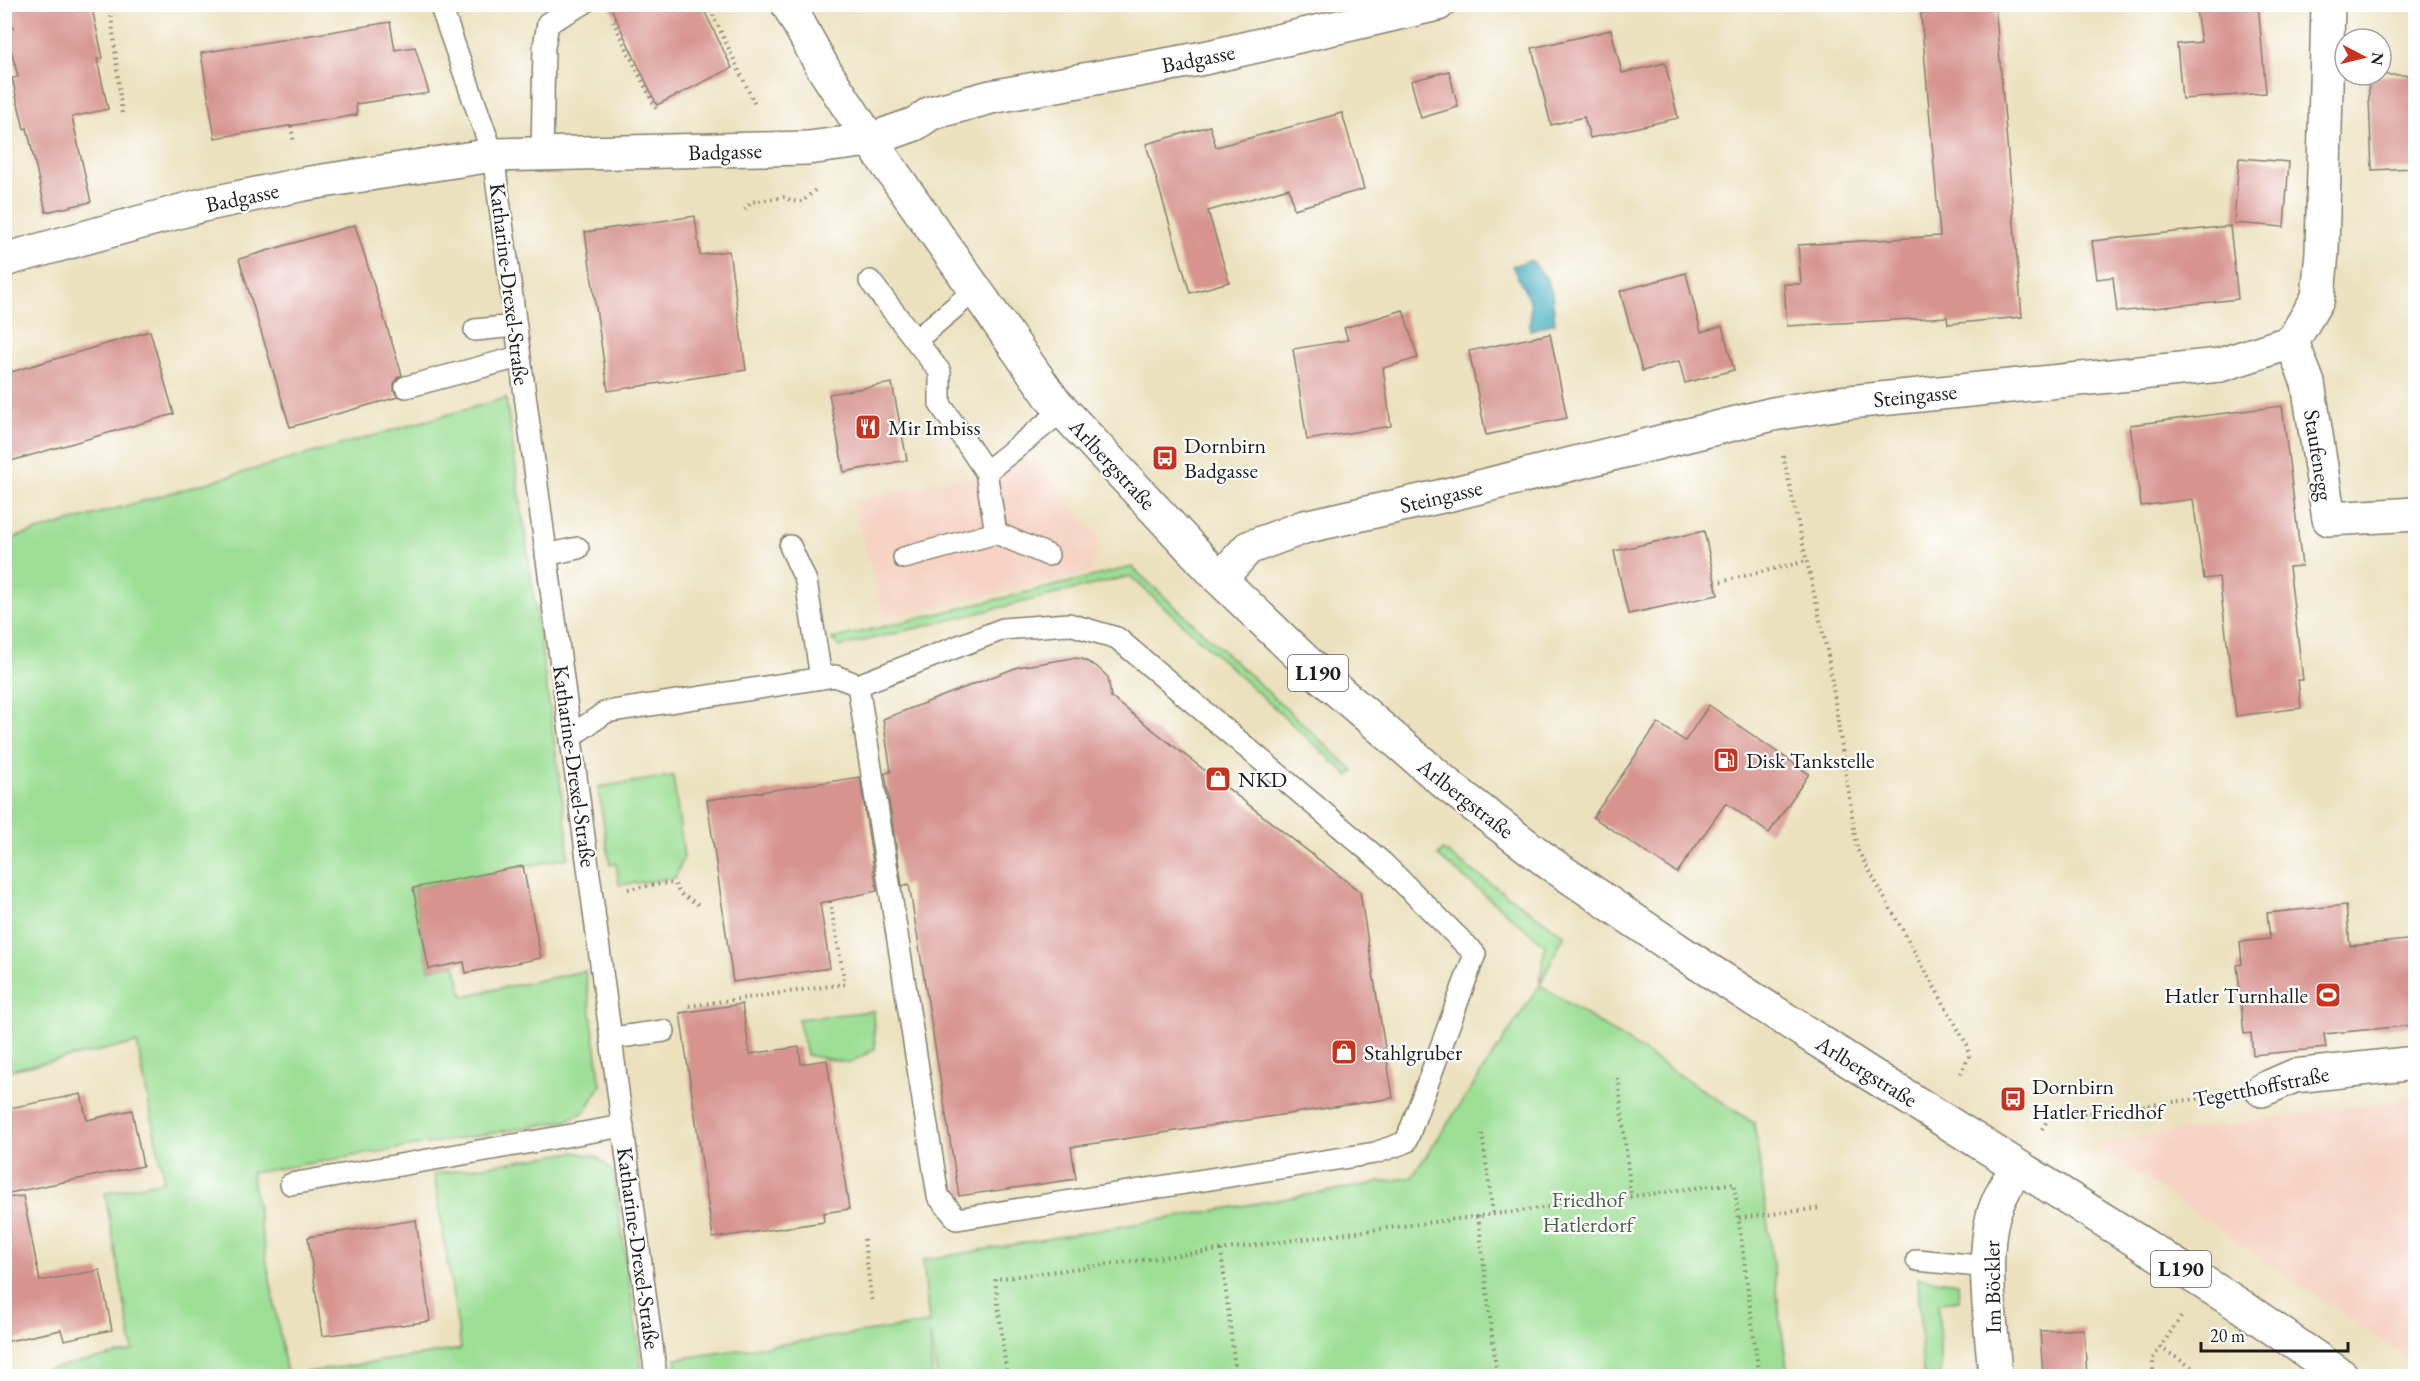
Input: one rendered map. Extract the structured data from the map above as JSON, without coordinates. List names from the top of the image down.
{
  "streets": {
    "street": [
      "Badgasse",
      "Steingasse",
      "Staufenegg",
      "Arlbergstraße",
      "L190",
      "Tegetthoffstraße",
      "Im Böckler"
    ],
    "lane": ["Katharine-Drexel-Straße"]
  },
  "crossings": [
    ["Badgasse", "Katharine-Drexel-Straße"],
    ["Badgasse", "Arlbergstraße"],
    ["Steingasse", "Staufenegg"],
    ["Steingasse", "Arlbergstraße"],
    ["Arlbergstraße", "Im Böckler"]
  ],
  "parks": ["Friedhof Hatlerdorf"],
  "places": {
    "restaurant": ["Mir Imbiss"],
    "bus stop": ["Dornbirn Badgasse", "Dornbirn Hatler Friedhof"],
    "fuel station": ["Disk Tankstelle"],
    "shop": ["NKD", "Stahlgruber"],
    "sports": ["Hatler Turnhalle"]
  },
  "scale_bar": "20 m",
  "north": "right"
}
